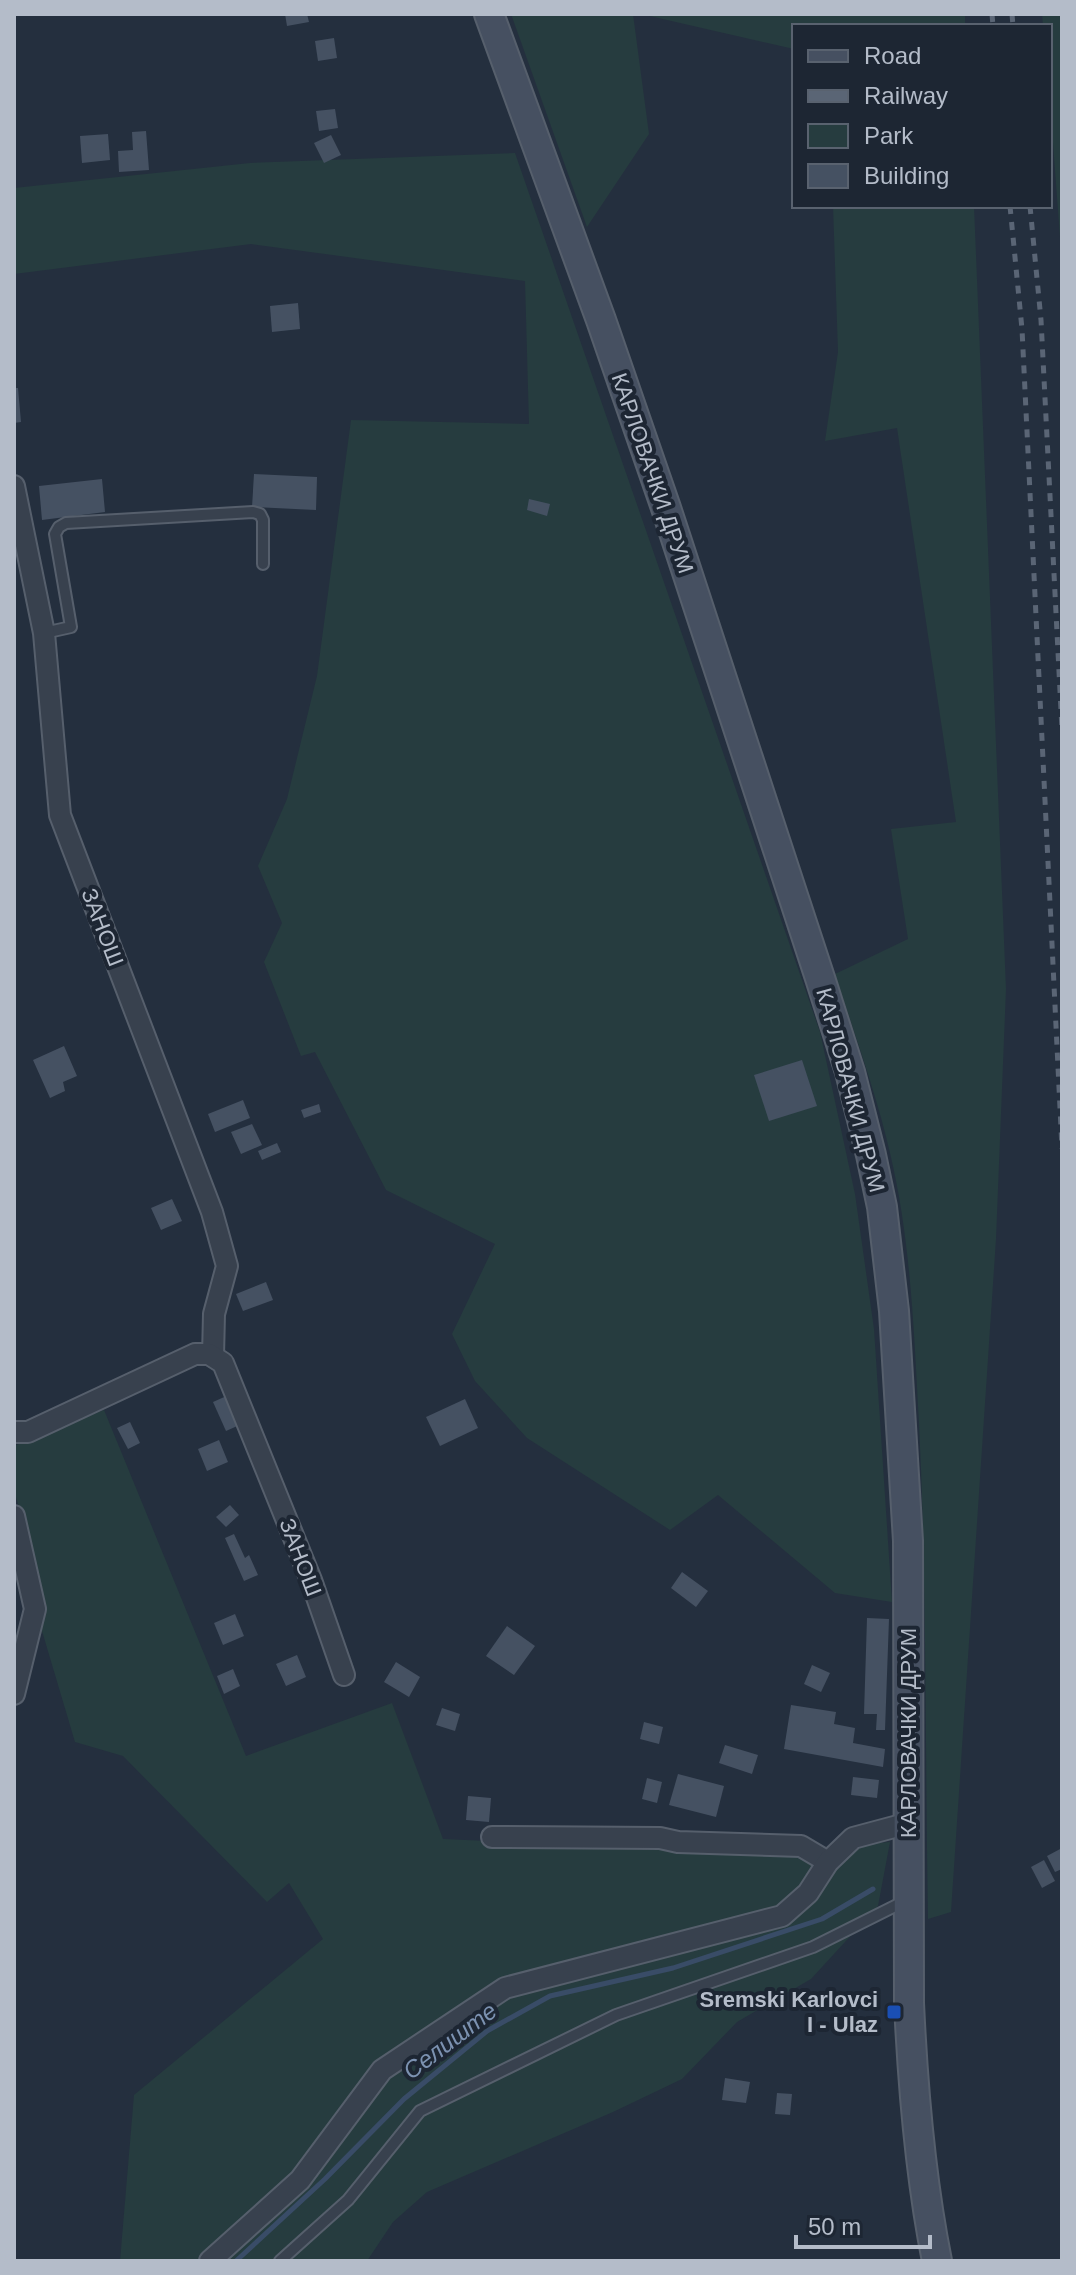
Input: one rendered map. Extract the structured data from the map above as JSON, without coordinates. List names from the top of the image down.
{
  "streets": {
    "main road": ["КАРЛОВАЧКИ ДРУМ"],
    "street": ["ЗАНОШ"]
  },
  "water": ["Селиште"],
  "places": {
    "transit": ["Sremski Karlovci I - Ulaz"]
  },
  "legend": [
    "Road",
    "Railway",
    "Park",
    "Building"
  ],
  "scale_bar": "50 m"
}
